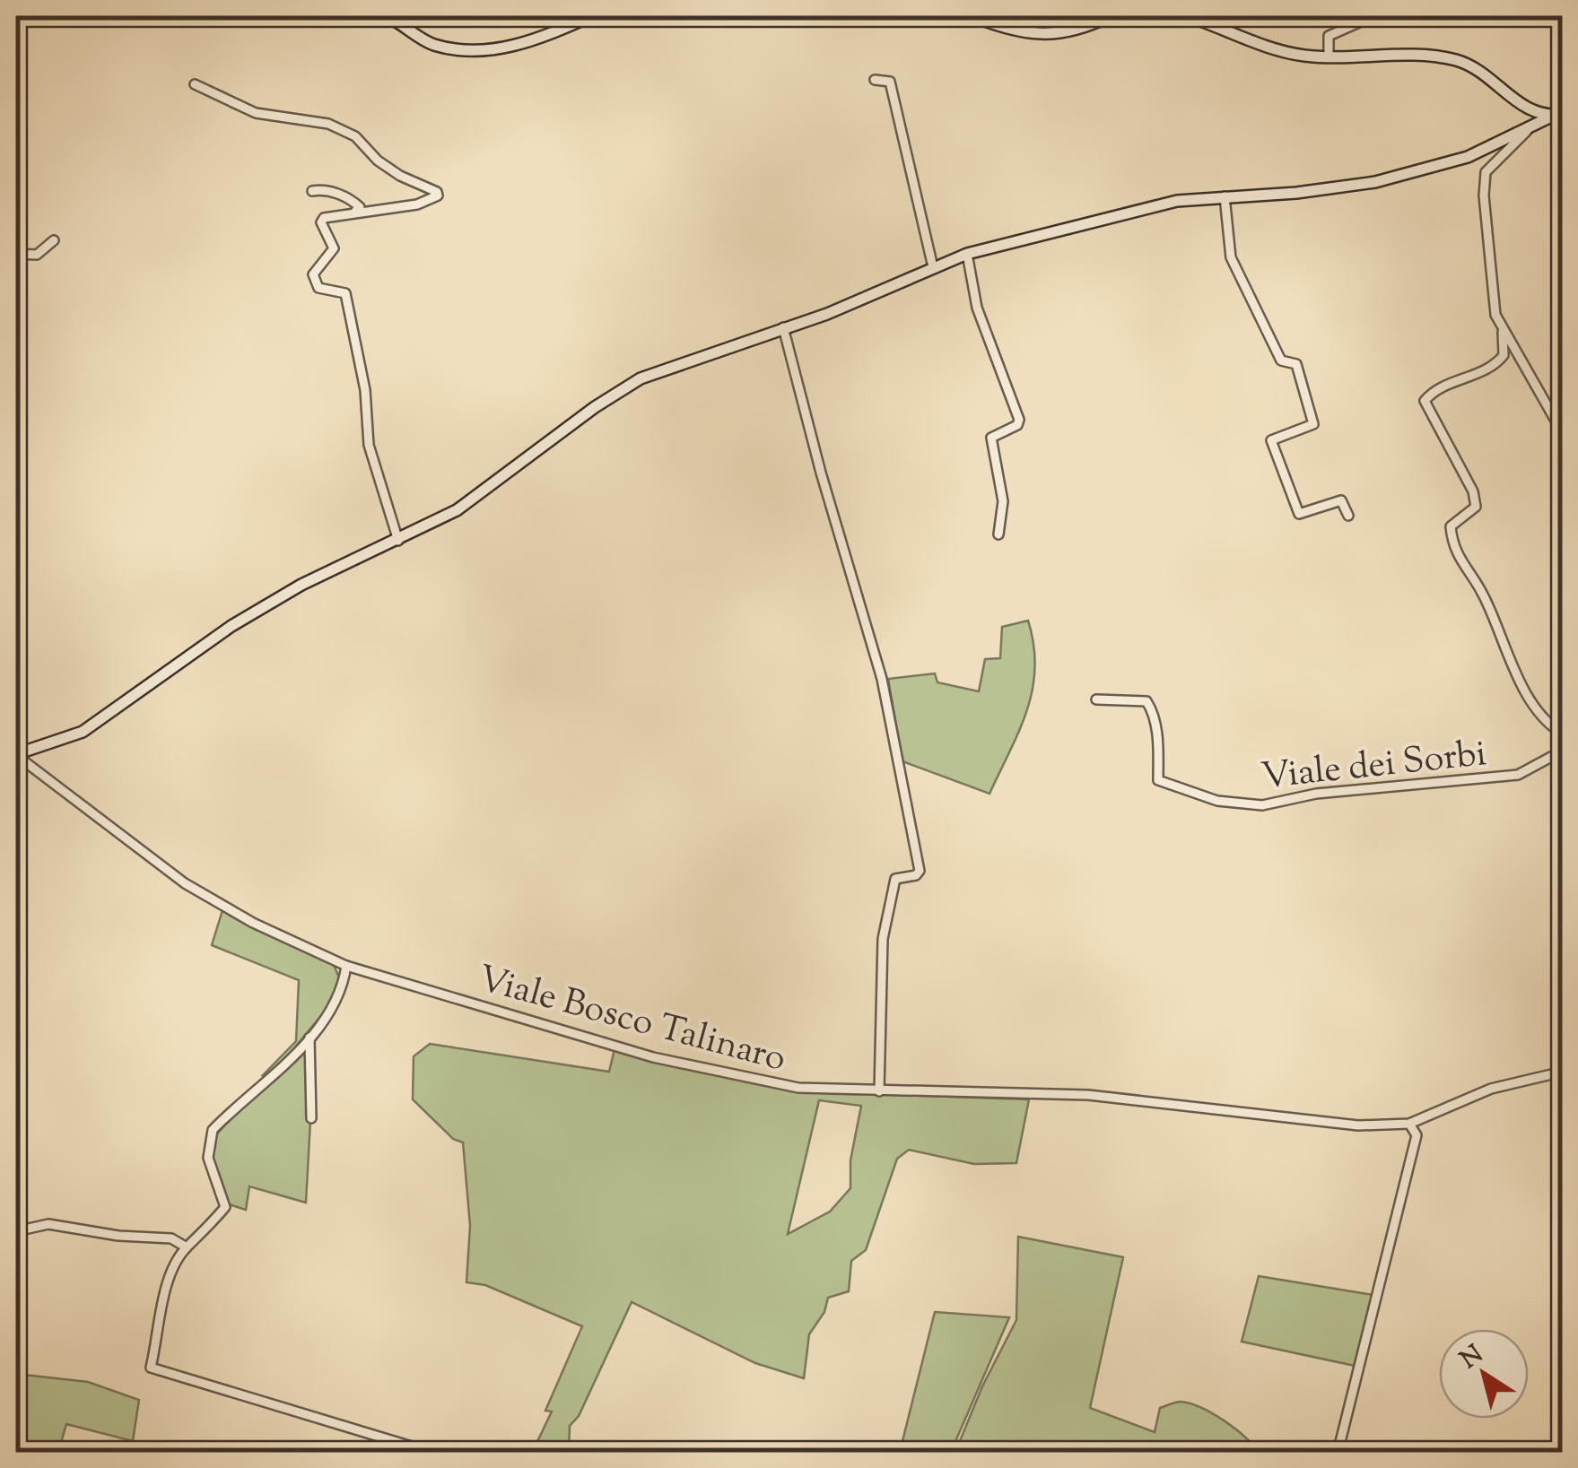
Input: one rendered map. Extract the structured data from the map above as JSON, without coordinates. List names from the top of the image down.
{
  "streets": {
    "street": ["Viale dei Sorbi", "Viale Bosco Talinaro"]
  },
  "north": "top left"
}
